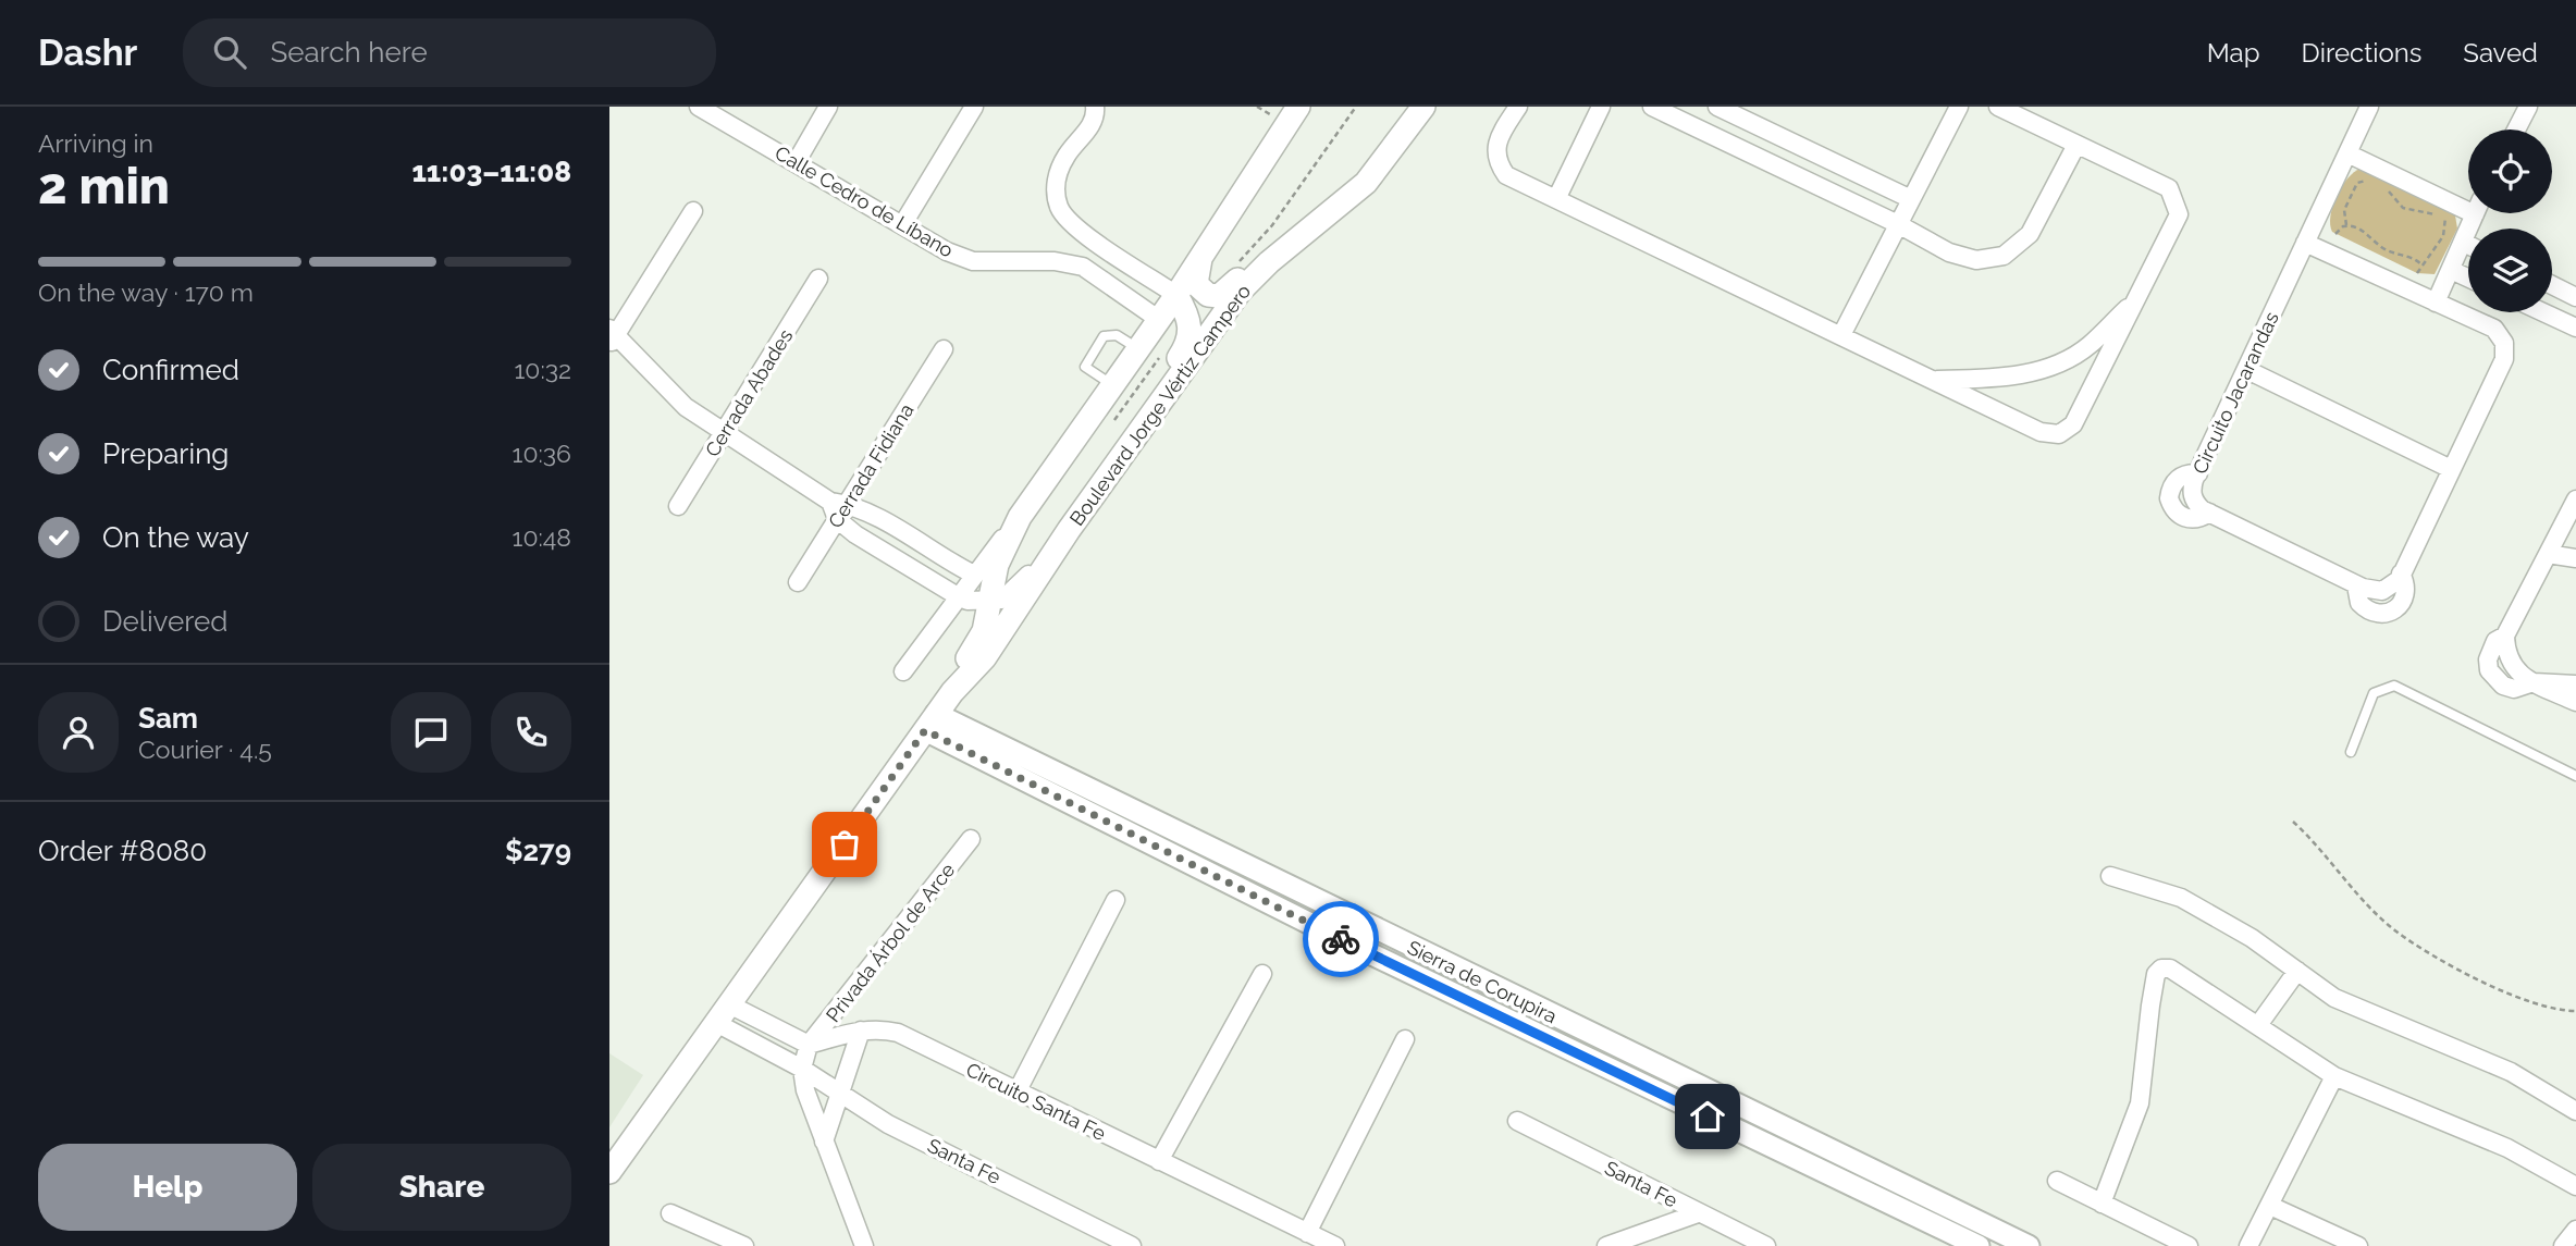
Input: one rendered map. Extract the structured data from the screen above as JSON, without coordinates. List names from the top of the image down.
{
  "streets": {
    "main road": ["Boulevard Jorge Vértiz Campero"],
    "street": [
      "Calle Cedro de Líbano",
      "Cerrada Abades",
      "Circuito Jacarandas",
      "Cerrada Fidiana",
      "Privada Árbol de Arce",
      "Sierra de Corupira",
      "Circuito Santa Fe",
      "Santa Fe"
    ]
  },
  "crossings": [
    ["Boulevard Jorge Vértiz Campero", "Sierra de Corupira"],
    ["Privada Árbol de Arce", "Circuito Santa Fe"]
  ],
  "page": {
    "header": "Dashr",
    "search": "Search here",
    "nav": ["Map", "Directions", "Saved"],
    "heading": ["2 min", "Arriving in", "11:03–11:08"],
    "panel": [
      "Sam",
      "Courier · 4.5",
      "Order #8080",
      "$279"
    ],
    "bar": "On the way · 170 m",
    "list": [
      ["Confirmed", "10:32"],
      ["Preparing", "10:36"],
      ["On the way", "10:48"],
      "Delivered"
    ],
    "buttons": ["Help", "Share"]
  }
}
